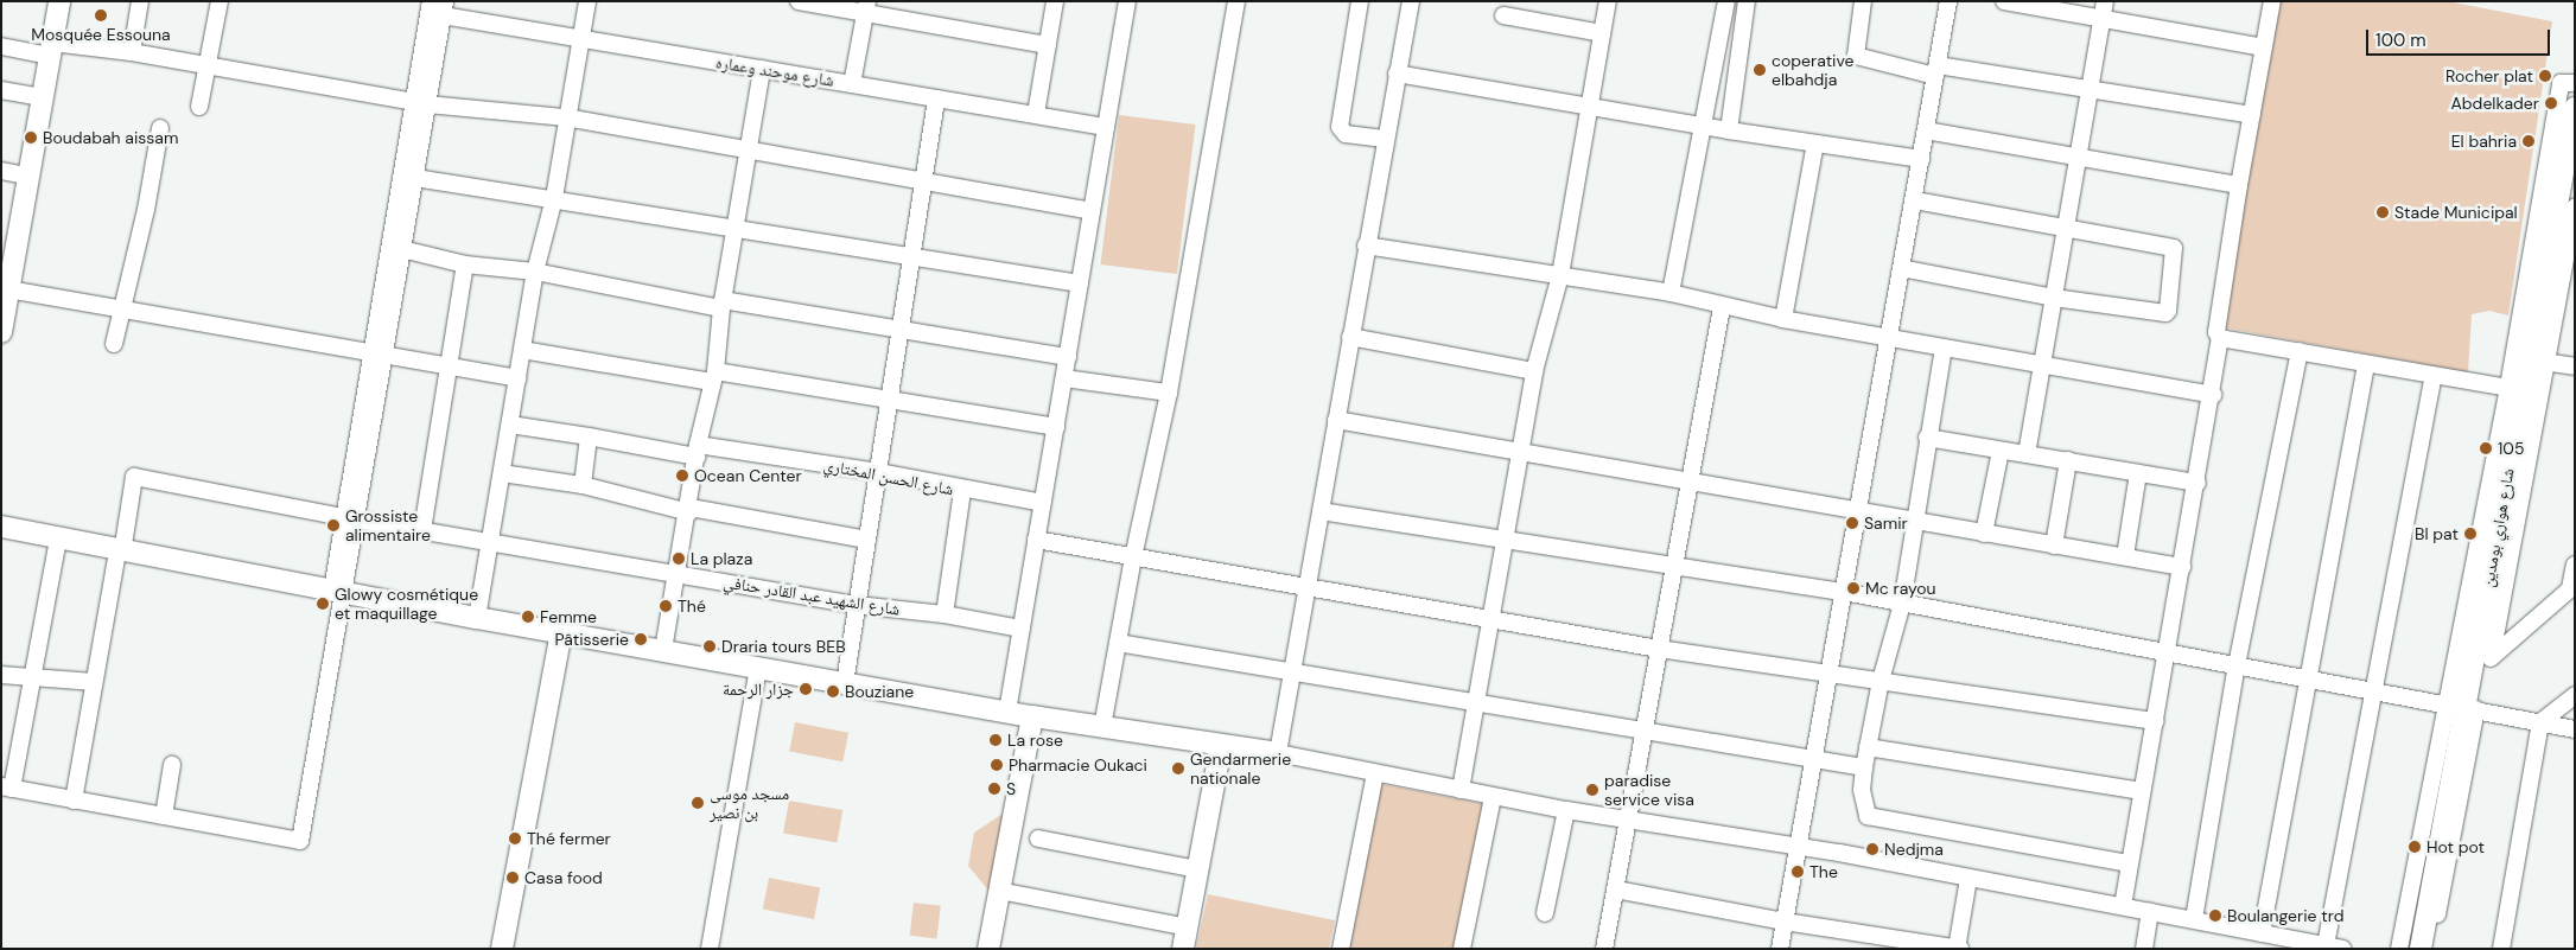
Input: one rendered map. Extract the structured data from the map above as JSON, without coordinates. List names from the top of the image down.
{
  "streets": {
    "main road": ["شارع هواري بومدين"],
    "street": ["شارع موحند وعماره", "شارع الحسن المختاري", "شارع الشهيد عبد القادر حنافي"]
  },
  "places": [
    "Mosquée Essouna",
    "coperative elbahdja",
    "Rocher plat",
    "Abdelkader",
    "Boudabah aissam",
    "El bahria",
    "Stade Municipal",
    "105",
    "Ocean Center",
    "Samir",
    "Grossiste alimentaire",
    "Bl pat",
    "La plaza",
    "Mc rayou",
    "Glowy cosmétique et maquillage",
    "Thé",
    "Femme",
    "Pâtisserie",
    "Draria tours BEB",
    "جزار الرحمة",
    "Bouziane",
    "La rose",
    "Pharmacie Oukaci",
    "Gendarmerie nationale",
    "S",
    "paradise service visa",
    "مسجد موسى بن نصير",
    "Thé fermer",
    "Hot pot",
    "Nedjma",
    "The",
    "Casa food",
    "Boulangerie trd"
  ],
  "scale_bar": "100 m"
}
